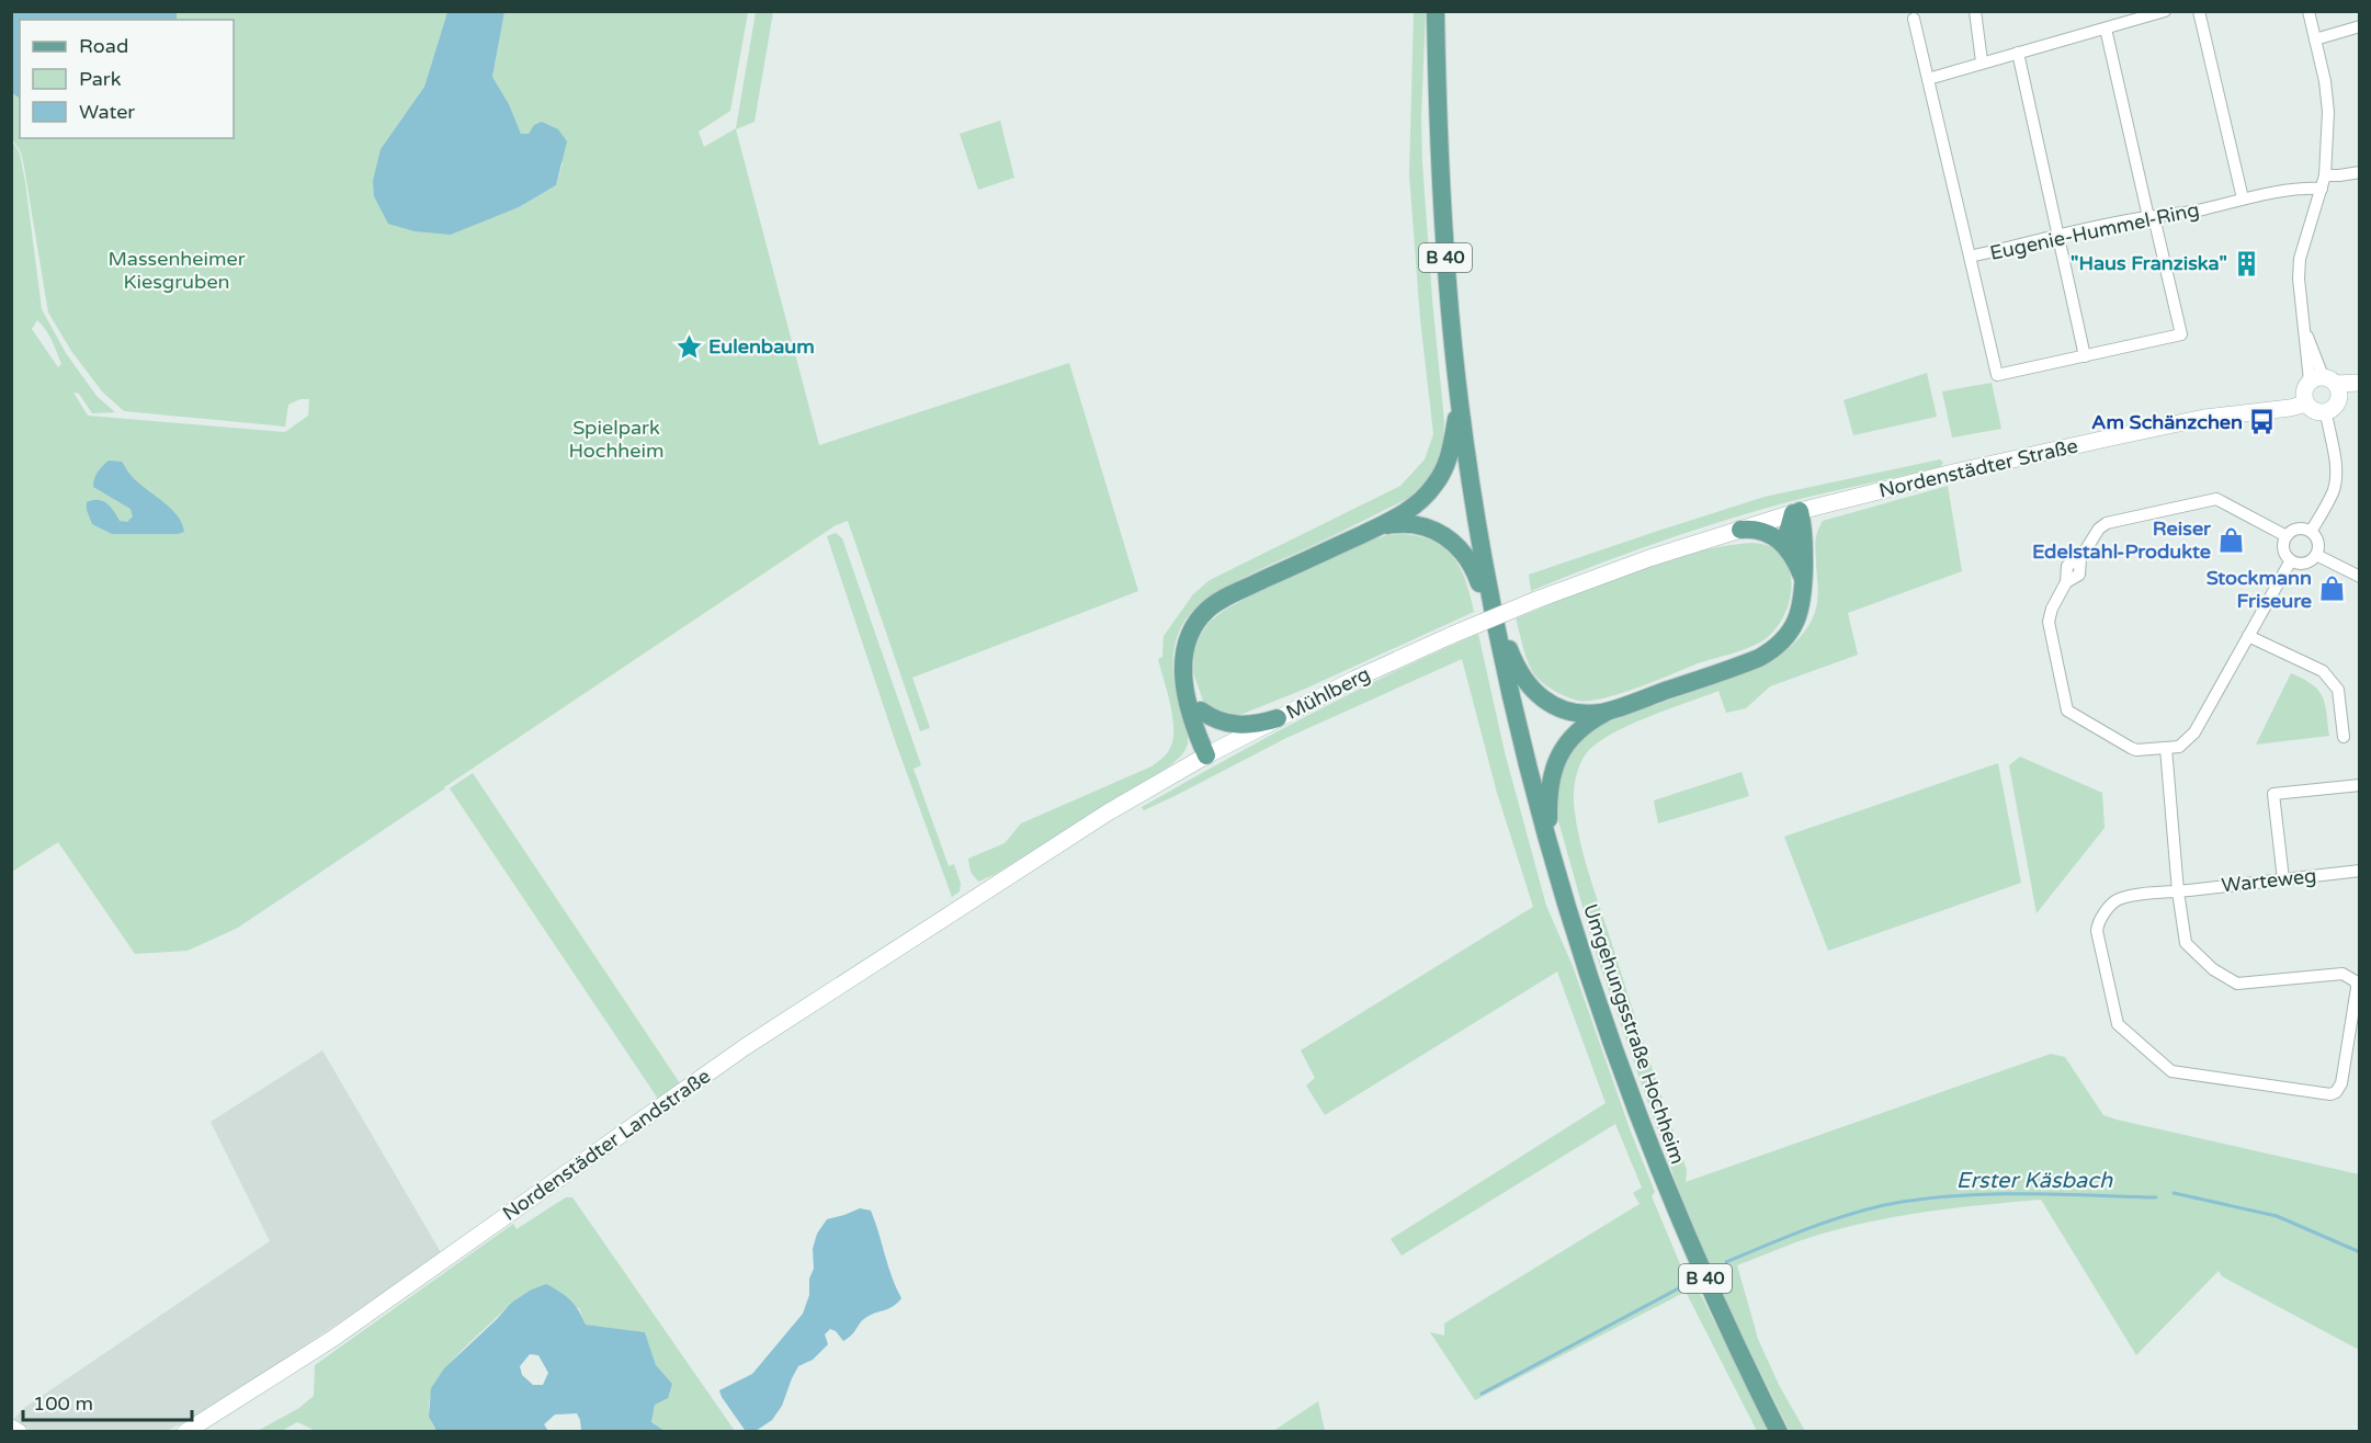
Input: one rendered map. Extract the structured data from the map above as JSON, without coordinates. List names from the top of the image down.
{
  "streets": {
    "main road": [
      "B 40",
      "Nordenstädter Straße",
      "Mühlberg",
      "Umgehungsstraße Hochheim",
      "Nordenstädter Landstraße"
    ],
    "street": ["Eugenie-Hummel-Ring", "Warteweg"]
  },
  "crossings": [
    ["B 40", "Umgehungsstraße Hochheim"],
    ["Nordenstädter Straße", "Mühlberg"],
    ["Mühlberg", "Nordenstädter Landstraße"]
  ],
  "water": ["Erster Käsbach"],
  "parks": ["Massenheimer Kiesgruben", "Spielpark Hochheim"],
  "places": {
    "building": ["\"Haus Franziska\""],
    "place": ["Eulenbaum"],
    "bus stop": ["Am Schänzchen"],
    "shop": ["Reiser Edelstahl-Produkte", "Stockmann Friseure"]
  },
  "legend": ["Road", "Park", "Water"],
  "scale_bar": "100 m"
}
